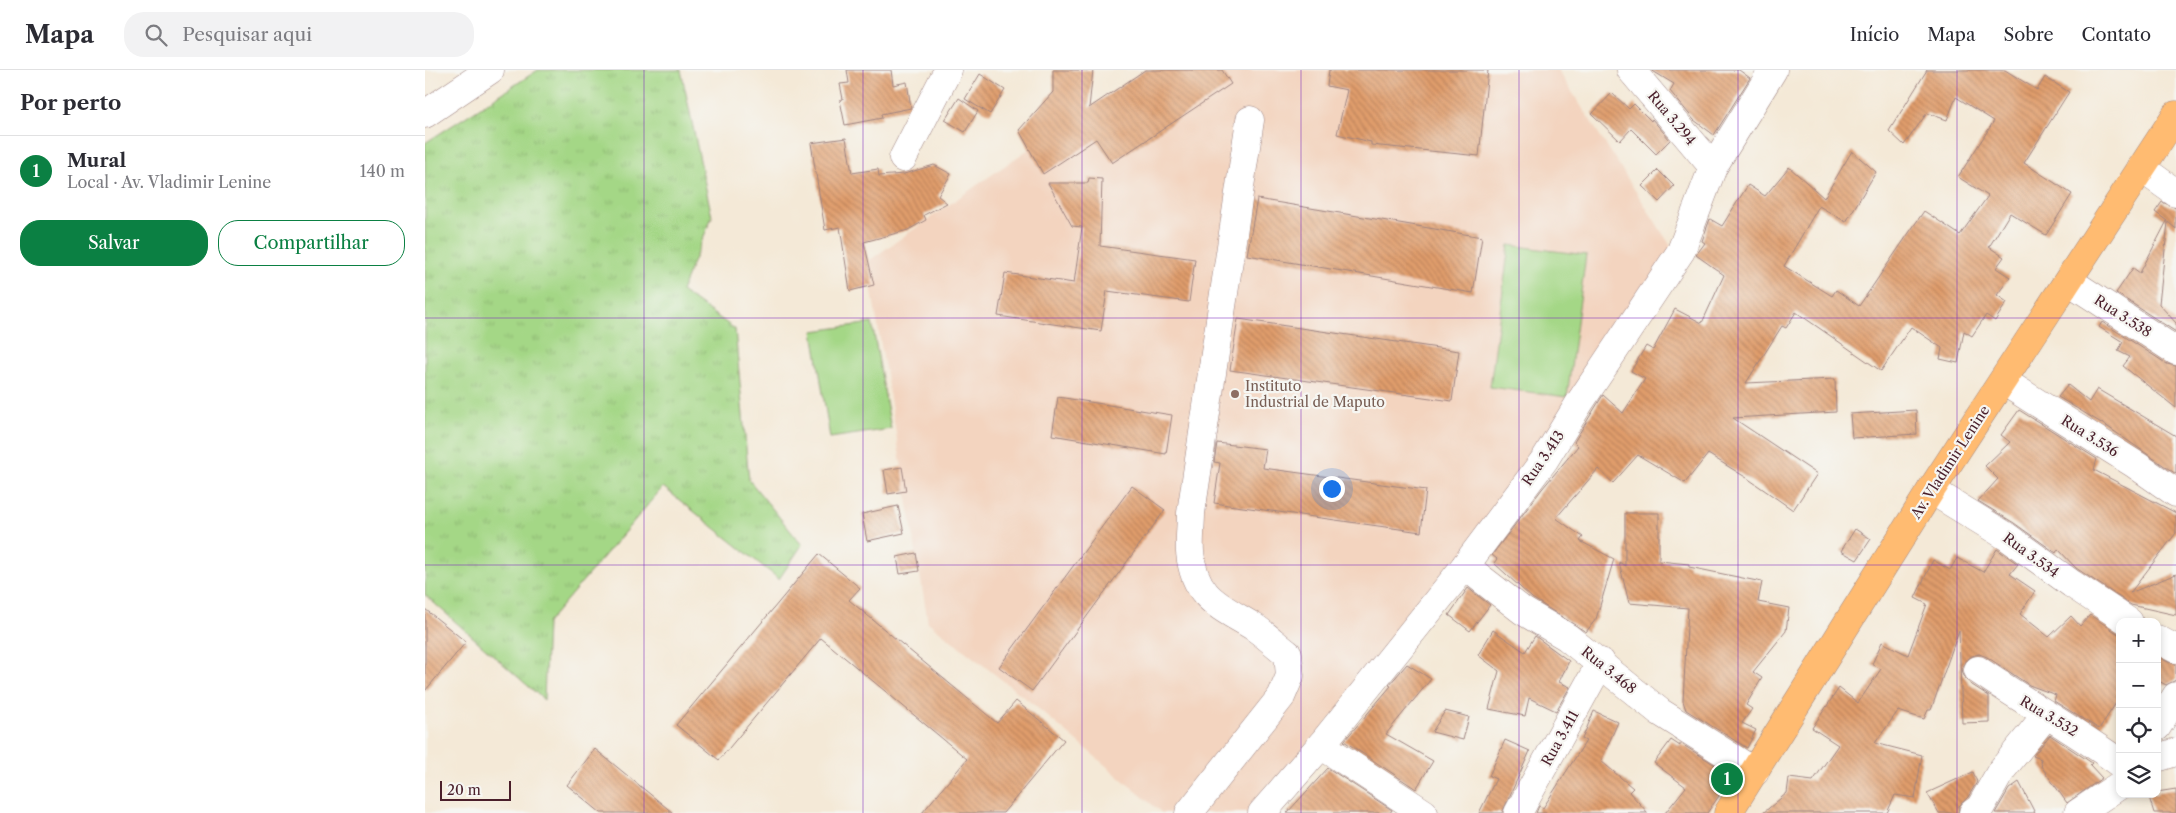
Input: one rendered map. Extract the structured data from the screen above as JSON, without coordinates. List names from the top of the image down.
{
  "streets": {
    "main road": ["Av. Vladimir Lenine"],
    "street": [
      "Rua 3.294",
      "Rua 3.538",
      "Rua 3.536",
      "Rua 3.413",
      "Rua 3.534",
      "Rua 3.468",
      "Rua 3.532",
      "Rua 3.411"
    ]
  },
  "crossings": [
    ["Rua 3.294", "Rua 3.413"],
    ["Rua 3.538", "Av. Vladimir Lenine"],
    ["Rua 3.536", "Av. Vladimir Lenine"],
    ["Rua 3.413", "Rua 3.468"],
    ["Av. Vladimir Lenine", "Rua 3.534"],
    ["Av. Vladimir Lenine", "Rua 3.468"],
    ["Rua 3.468", "Rua 3.411"]
  ],
  "places": ["Instituto Industrial de Maputo"],
  "scale_bar": "20 m",
  "page": {
    "header": "Mapa",
    "search": "Pesquisar aqui",
    "nav": [
      "Início",
      "Mapa",
      "Sobre",
      "Contato"
    ],
    "heading": "Por perto",
    "list": [
      {
        "mark": "1",
        "name": "Mural",
        "note": "Local · Av. Vladimir Lenine",
        "value": "140 m"
      }
    ],
    "buttons": ["Salvar", "Compartilhar"],
    "map_buttons": ["+", "−"],
    "pins": "1",
    "scale": "20 m"
  }
}
